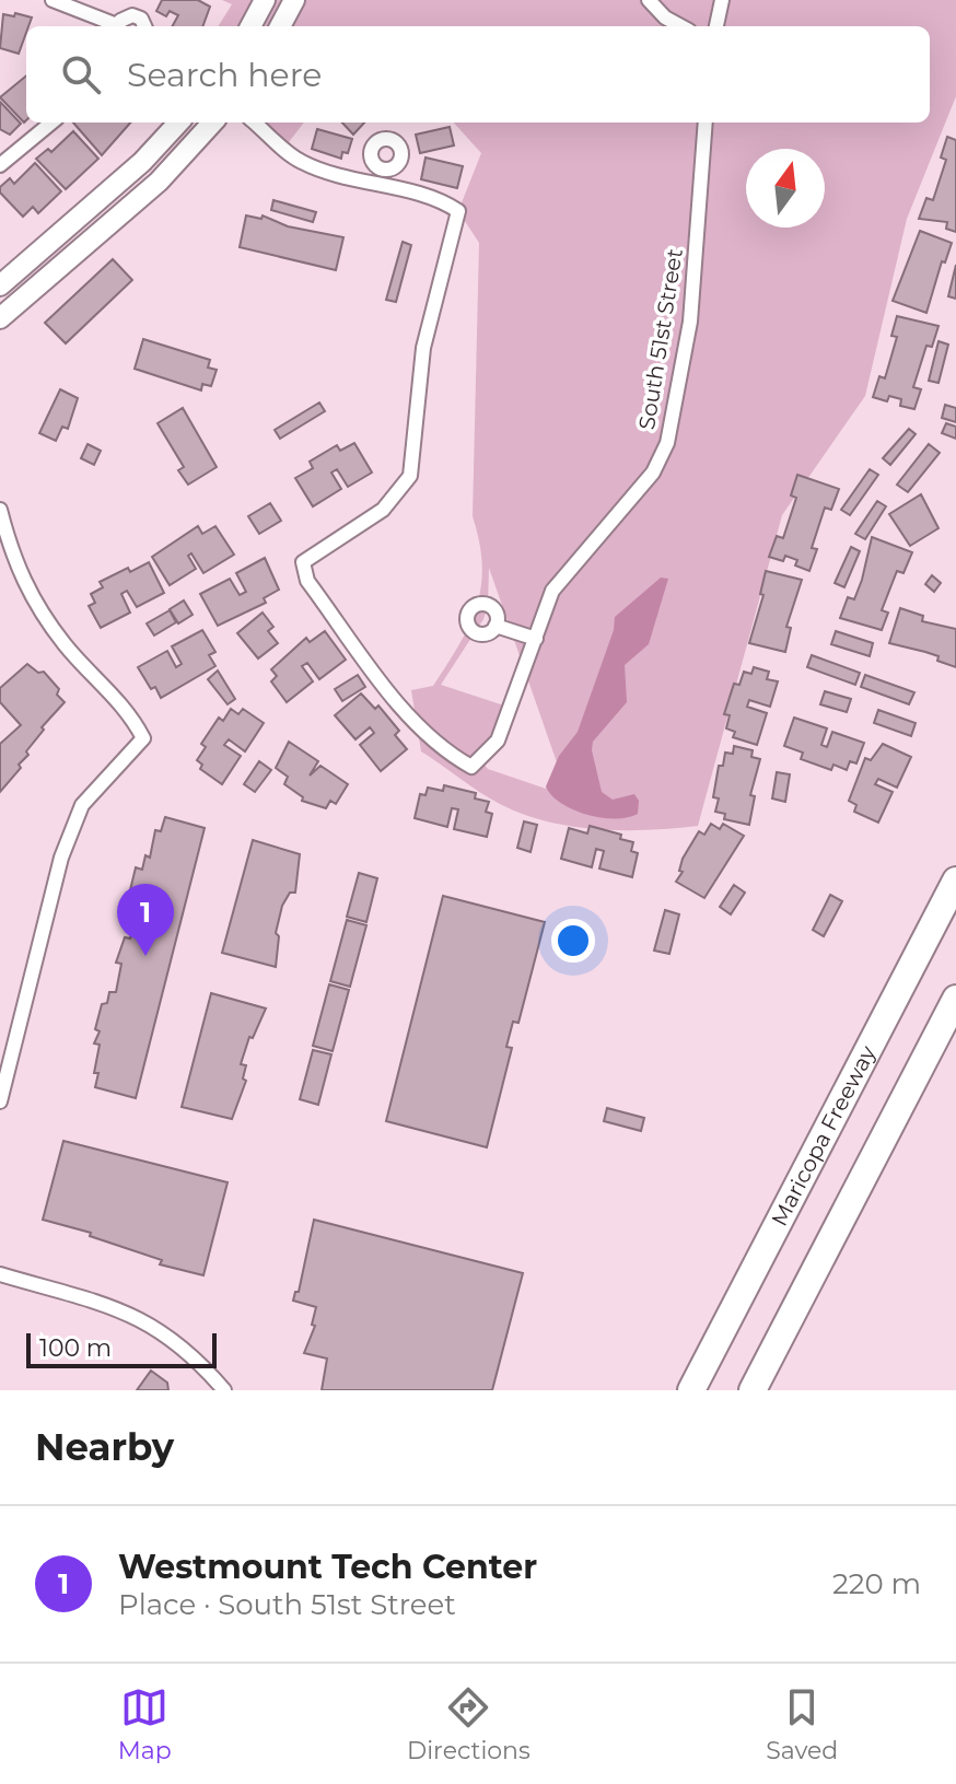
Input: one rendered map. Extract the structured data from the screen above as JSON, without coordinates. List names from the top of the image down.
{
  "streets": {
    "highway": ["Maricopa Freeway"],
    "street": ["South 51st Street"]
  },
  "scale_bar": "100 m",
  "north": "top",
  "page": {
    "search": "Search here",
    "pins": "1",
    "scale": "100 m",
    "heading": "Nearby",
    "list": [
      {
        "mark": "1",
        "name": "Westmount Tech Center",
        "note": "Place · South 51st Street",
        "value": "220 m"
      }
    ],
    "nav": ["Map", "Directions", "Saved"]
  }
}
